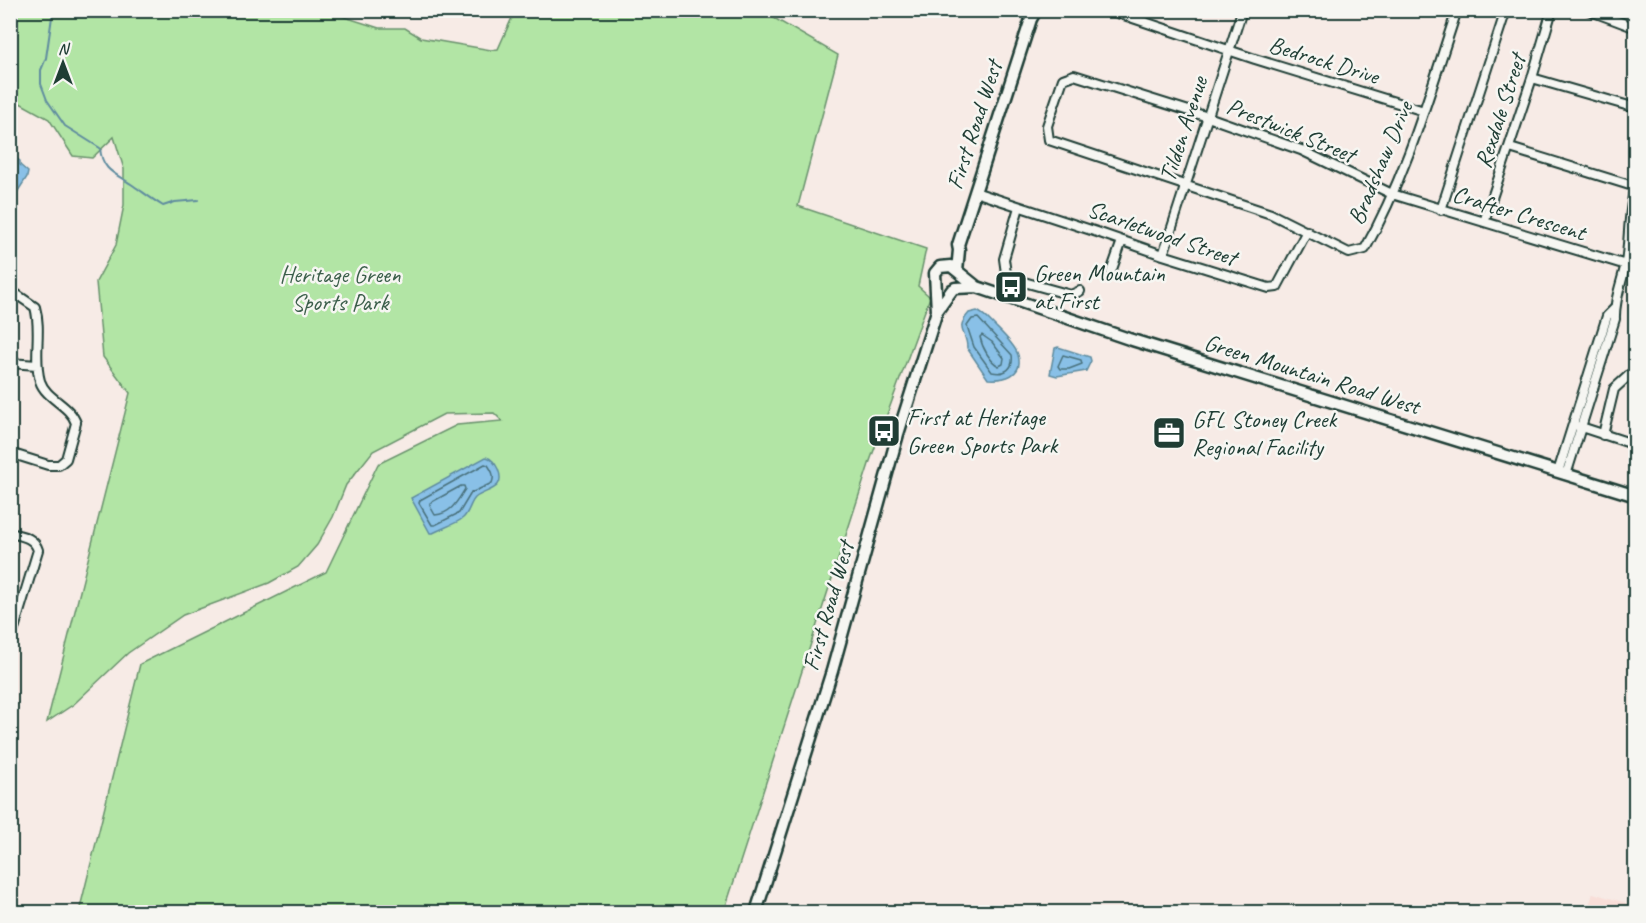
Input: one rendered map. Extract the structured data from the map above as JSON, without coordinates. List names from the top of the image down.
{
  "streets": {
    "street": [
      "Bedrock Drive",
      "Rexdale Street",
      "First Road West",
      "Tilden Avenue",
      "Prestwick Street",
      "Bradshaw Drive",
      "Crafter Crescent",
      "Scarletwood Street",
      "Green Mountain Road West"
    ]
  },
  "crossings": [
    ["Bedrock Drive", "Tilden Avenue"],
    ["Bedrock Drive", "Bradshaw Drive"],
    ["Rexdale Street", "Crafter Crescent"],
    ["First Road West", "Scarletwood Street"],
    ["First Road West", "Green Mountain Road West"],
    ["Tilden Avenue", "Prestwick Street"],
    ["Tilden Avenue", "Bradshaw Drive"],
    ["Tilden Avenue", "Scarletwood Street"],
    ["Prestwick Street", "Bradshaw Drive"],
    ["Prestwick Street", "Crafter Crescent"],
    ["Bradshaw Drive", "Crafter Crescent"],
    ["Bradshaw Drive", "Scarletwood Street"]
  ],
  "parks": ["Heritage Green Sports Park"],
  "places": {
    "bus stop": ["Green Mountain at First", "First at Heritage Green Sports Park"],
    "office": ["GFL Stoney Creek Regional Facility"]
  },
  "north": "top"
}
